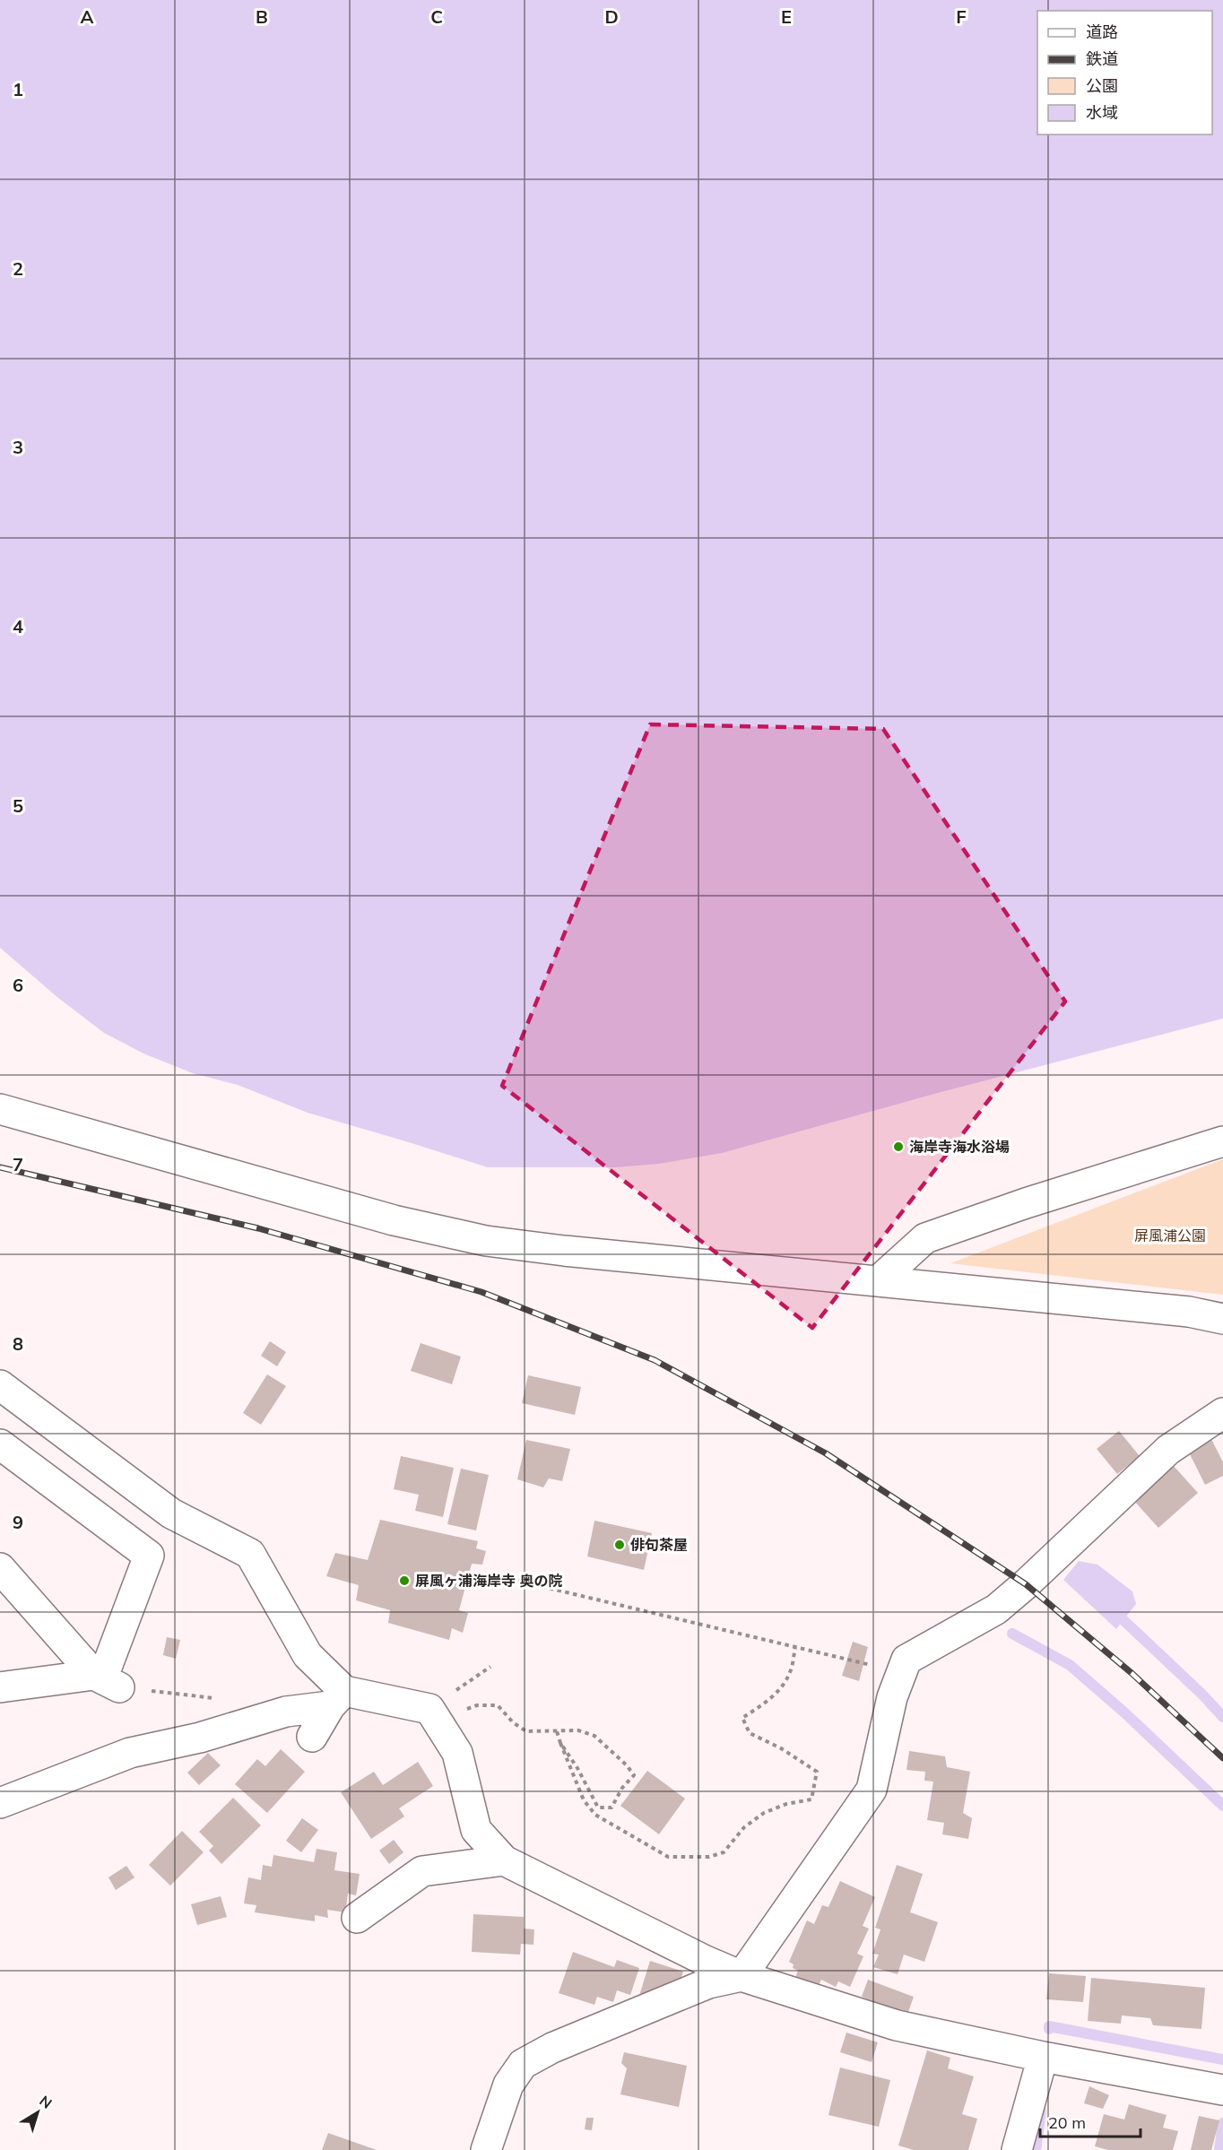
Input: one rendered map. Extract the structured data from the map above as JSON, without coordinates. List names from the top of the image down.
{
  "parks": ["屏風浦公園"],
  "places": ["海岸寺海水浴場", "俳句茶屋", "屏風ヶ浦海岸寺 奥の院"],
  "legend": [
    "道路",
    "鉄道",
    "公園",
    "水域"
  ],
  "scale_bar": "20 m",
  "north": "top right",
  "grid": {
    "columns": [
      "A",
      "B",
      "C",
      "D",
      "E",
      "F"
    ],
    "rows": [
      "1",
      "2",
      "3",
      "4",
      "5",
      "6",
      "7",
      "8",
      "9"
    ]
  }
}
